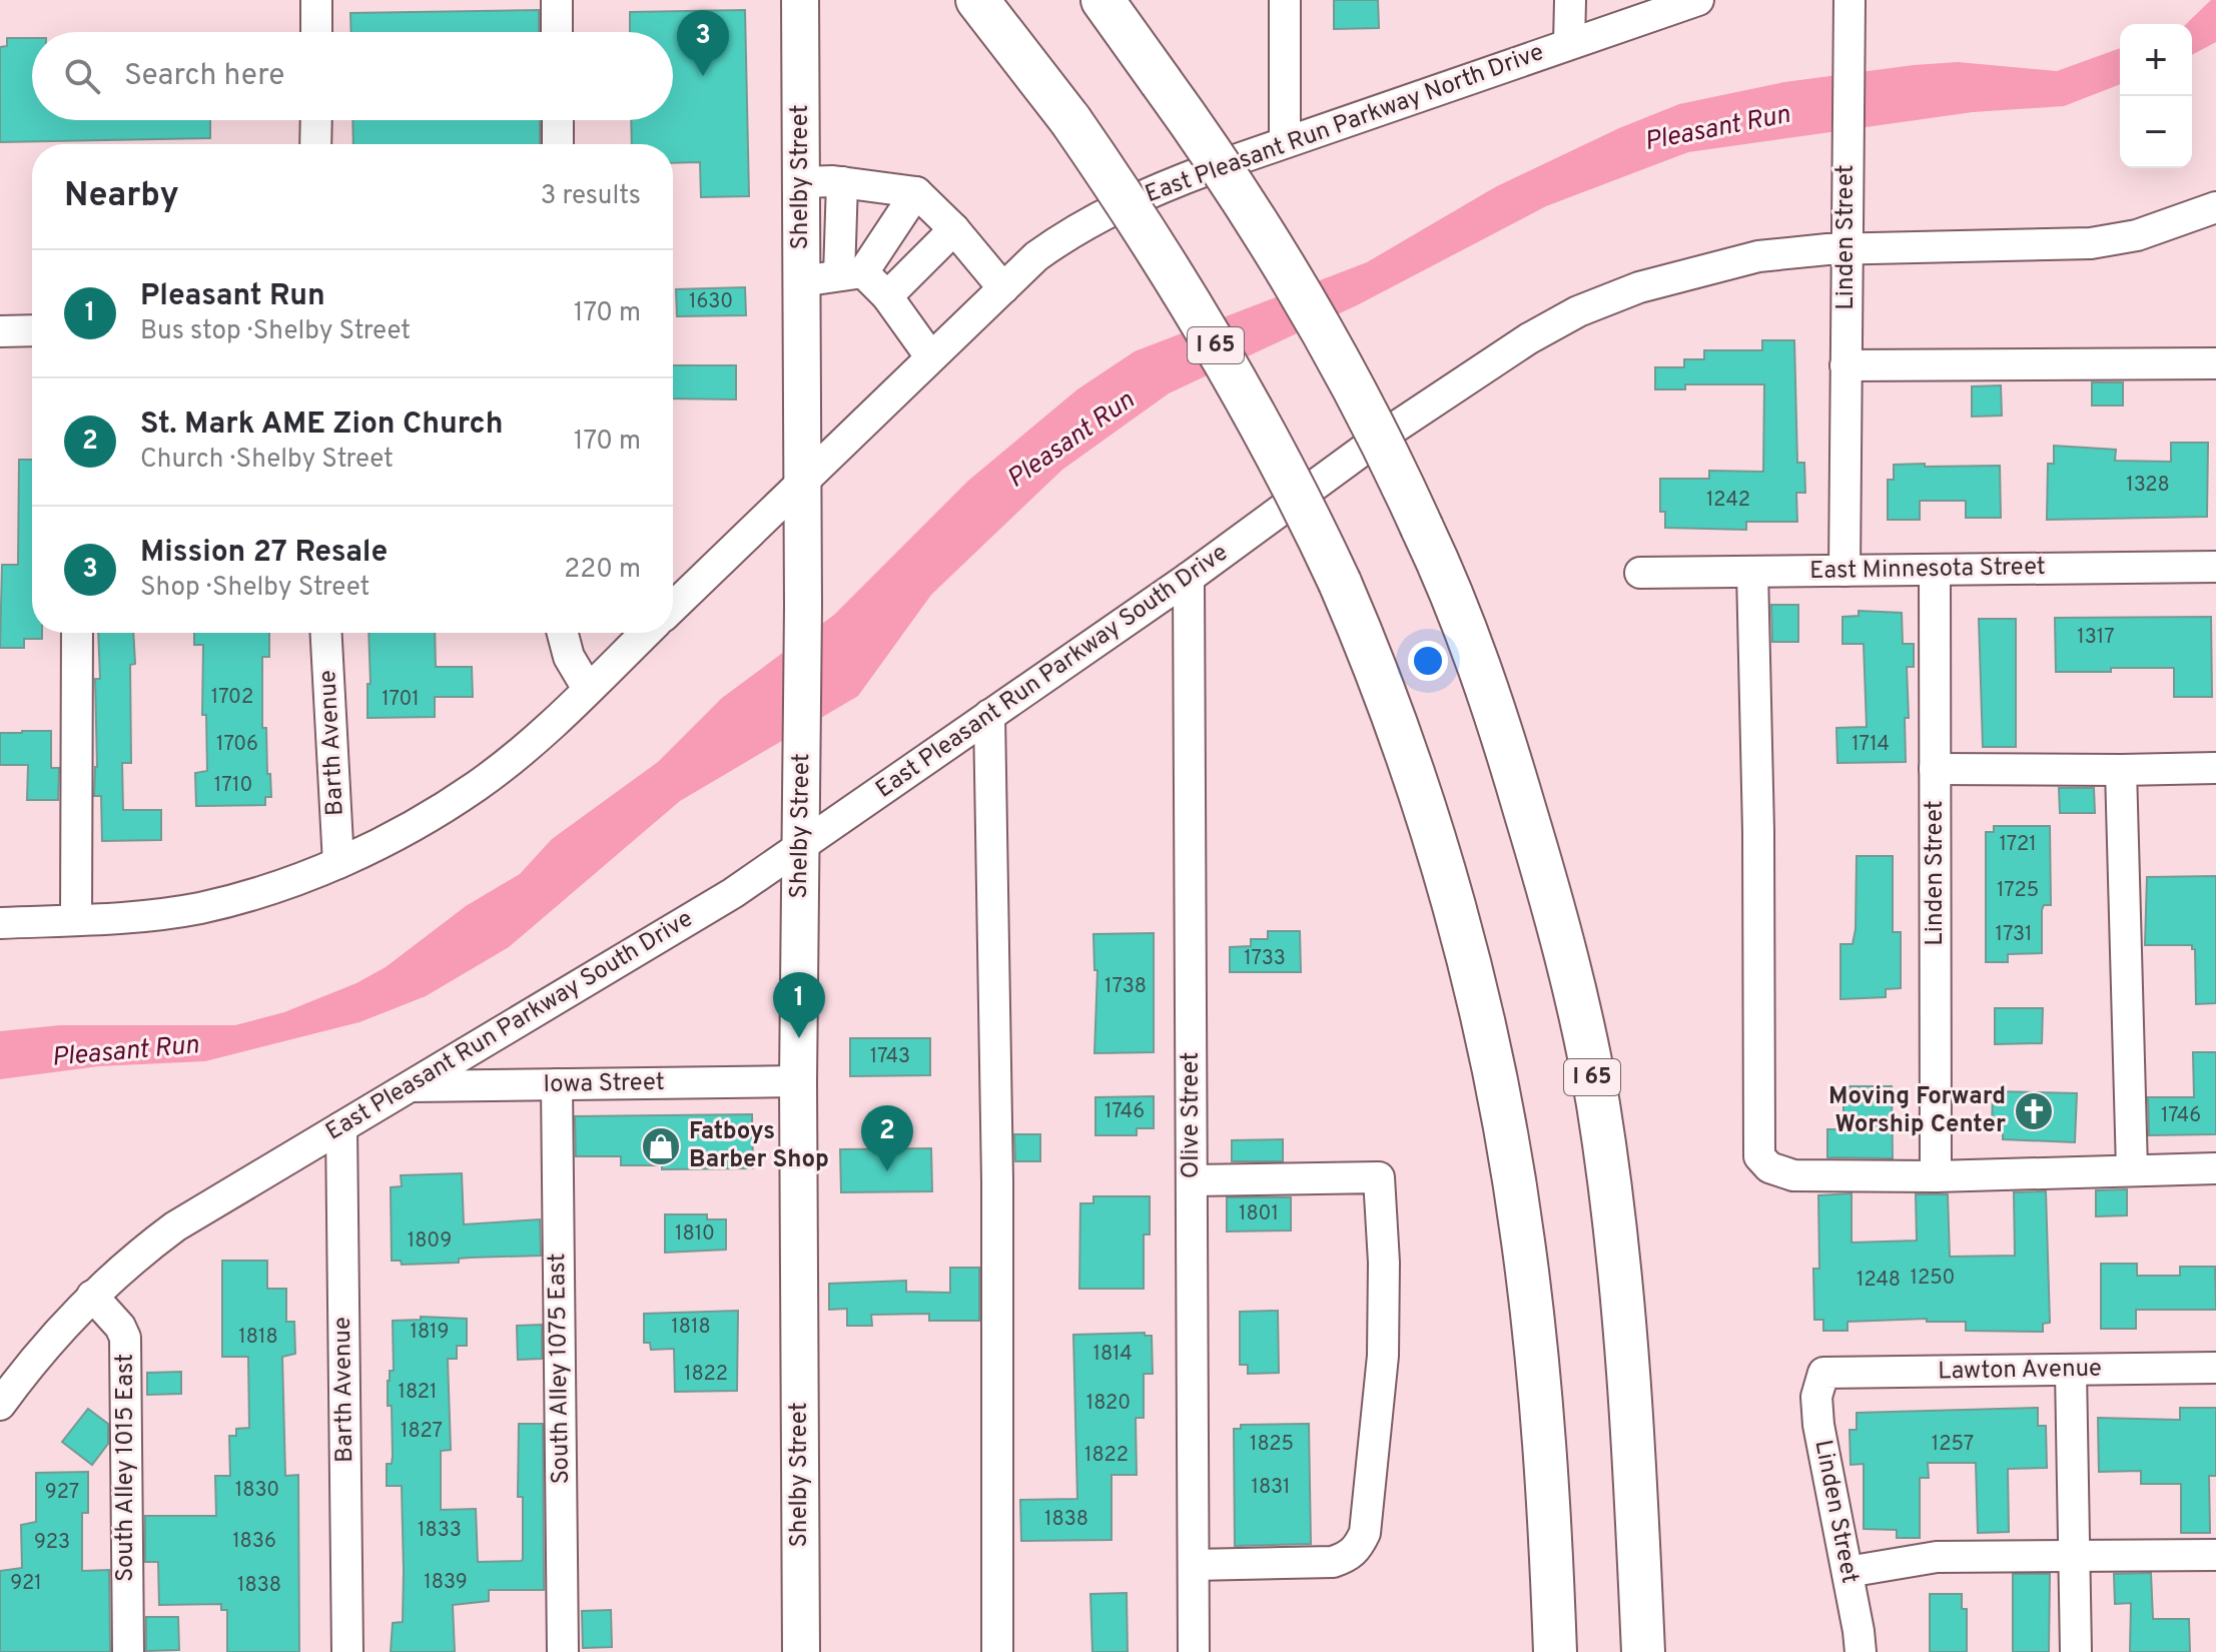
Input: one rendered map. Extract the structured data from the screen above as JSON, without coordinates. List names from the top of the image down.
{
  "streets": {
    "highway": ["I 65"],
    "main road": ["Shelby Street"],
    "street": [
      "East Pleasant Run Parkway North Drive",
      "Linden Street",
      "East Minnesota Street",
      "East Pleasant Run Parkway South Drive",
      "Barth Avenue",
      "Iowa Street",
      "Olive Street",
      "South Alley 1075 East",
      "Lawton Avenue",
      "South Alley 1015 East"
    ]
  },
  "crossings": [
    ["East Pleasant Run Parkway North Drive", "Shelby Street"],
    ["Shelby Street", "East Pleasant Run Parkway South Drive"],
    ["Shelby Street", "Iowa Street"],
    ["Linden Street", "East Minnesota Street"],
    ["Linden Street", "East Pleasant Run Parkway South Drive"],
    ["Linden Street", "Lawton Avenue"],
    ["East Pleasant Run Parkway South Drive", "Barth Avenue"],
    ["East Pleasant Run Parkway South Drive", "Iowa Street"],
    ["East Pleasant Run Parkway South Drive", "Olive Street"],
    ["East Pleasant Run Parkway South Drive", "South Alley 1015 East"],
    ["Iowa Street", "South Alley 1075 East"]
  ],
  "water": ["Pleasant Run"],
  "places": {
    "church": ["Moving Forward Worship Center"],
    "shop": ["Fatboys Barber Shop"]
  },
  "house_numbers": [
    "1630",
    "1328",
    "1242",
    "1317",
    "1702",
    "1701",
    "1706",
    "1714",
    "1710",
    "1721",
    "1725",
    "1731",
    "1733",
    "1738",
    "1743",
    "1746",
    "1746",
    "1801",
    "1810",
    "1809",
    "1250",
    "1248",
    "1818",
    "1819",
    "1818",
    "1814",
    "1822",
    "1821",
    "1820",
    "1827",
    "1825",
    "1257",
    "1822",
    "1831",
    "1830",
    "927",
    "1838",
    "1833",
    "1836",
    "923",
    "1839",
    "921",
    "1838"
  ],
  "page": {
    "pins": ["3", "1", "2"],
    "map_buttons": ["+", "−"],
    "search": "Search here",
    "heading": ["Nearby", "3 results"],
    "list": [
      {
        "mark": "1",
        "name": "Pleasant Run",
        "note": "Bus stop · Shelby Street",
        "value": "170 m"
      },
      {
        "mark": "2",
        "name": "St. Mark AME Zion Church",
        "note": "Church · Shelby Street",
        "value": "170 m"
      },
      {
        "mark": "3",
        "name": "Mission 27 Resale",
        "note": "Shop · Shelby Street",
        "value": "220 m"
      }
    ]
  }
}
